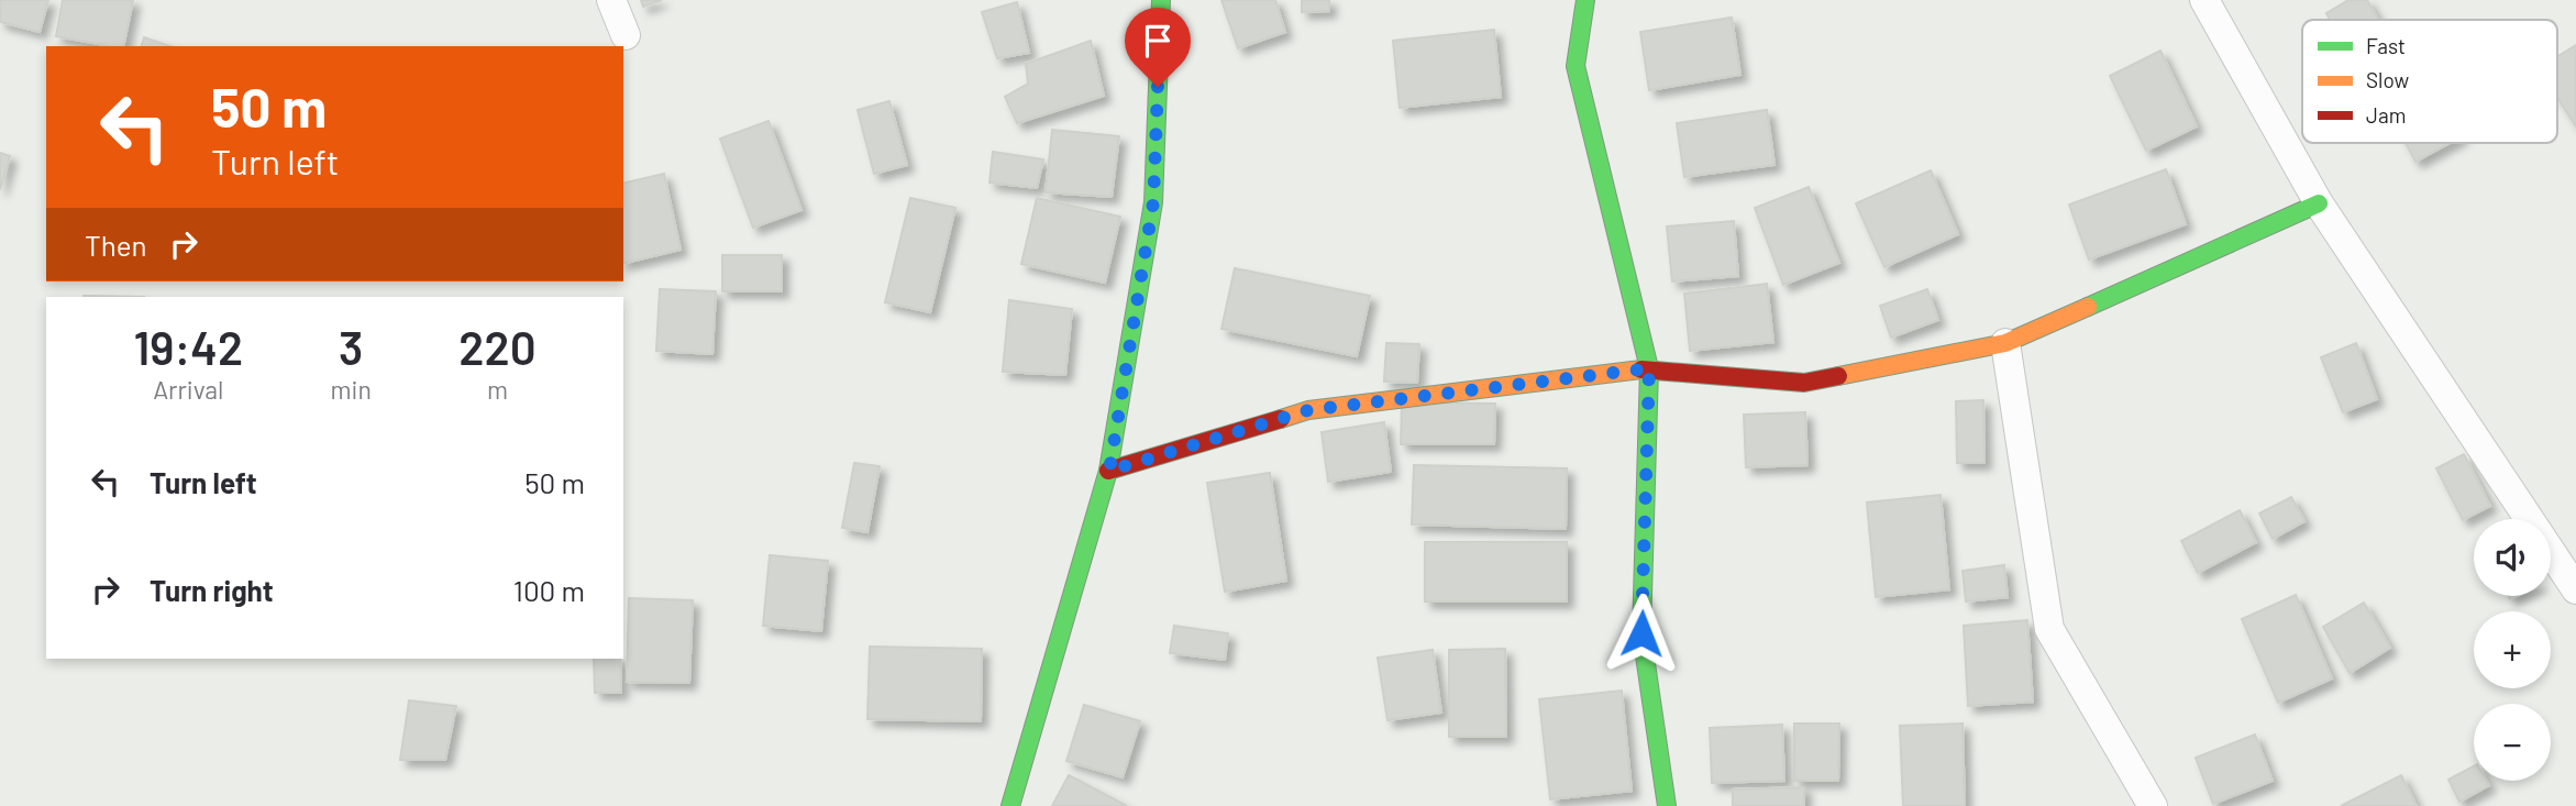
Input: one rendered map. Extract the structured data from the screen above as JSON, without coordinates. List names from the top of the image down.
{
  "legend": ["Fast", "Slow", "Jam"],
  "page": {
    "turn": ["50 m", "Turn left"],
    "then": "Then",
    "eta": [
      "19:42",
      "Arrival",
      "3",
      "min",
      "220",
      "m"
    ],
    "list": [
      {
        "name": "Turn left",
        "value": "50 m"
      },
      {
        "name": "Turn right",
        "value": "100 m"
      }
    ],
    "map_buttons": ["+", "−"]
  }
}
